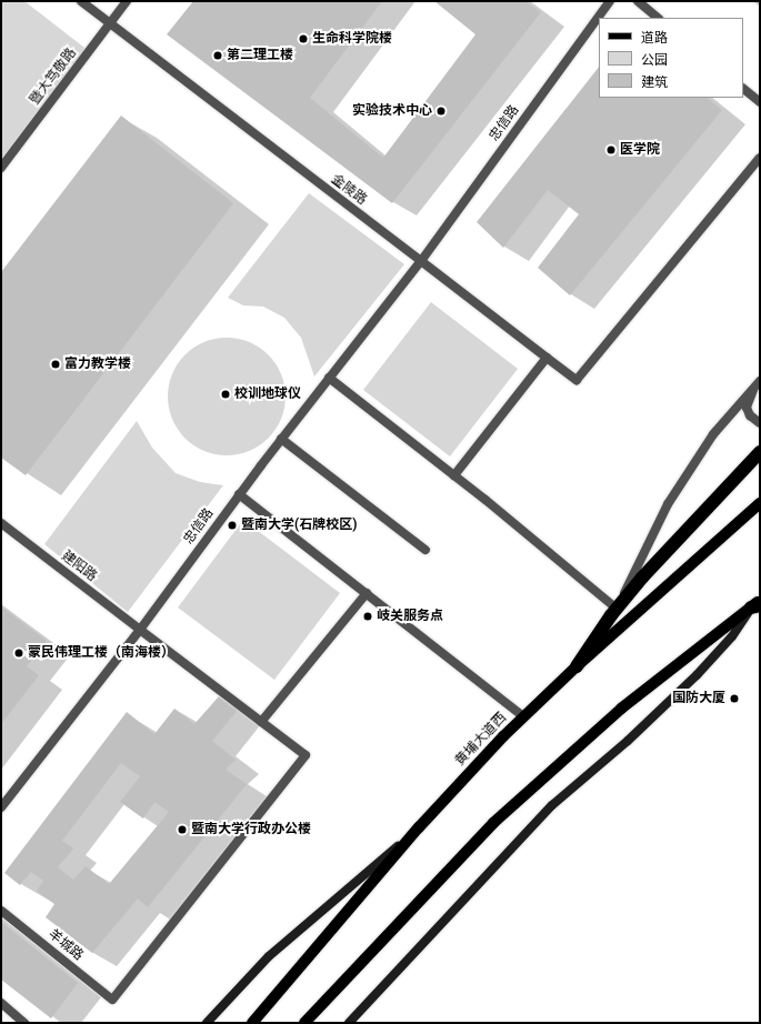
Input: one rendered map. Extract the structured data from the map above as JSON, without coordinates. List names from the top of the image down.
{
  "streets": {
    "main road": ["黄埔大道西"],
    "street": [
      "暨大笃敬路",
      "忠信路",
      "金陵路",
      "建阳路",
      "羊城路"
    ]
  },
  "crossings": [
    ["暨大笃敬路", "金陵路"],
    ["忠信路", "金陵路"],
    ["忠信路", "建阳路"],
    ["建阳路", "羊城路"]
  ],
  "places": [
    "生命科学院楼",
    "第二理工楼",
    "实验技术中心",
    "医学院",
    "富力教学楼",
    "校训地球仪",
    "暨南大学(石牌校区)",
    "岐关服务点",
    "蒙民伟理工楼（南海楼）",
    "国防大厦",
    "暨南大学行政办公楼"
  ],
  "legend": ["道路", "公园", "建筑"]
}
